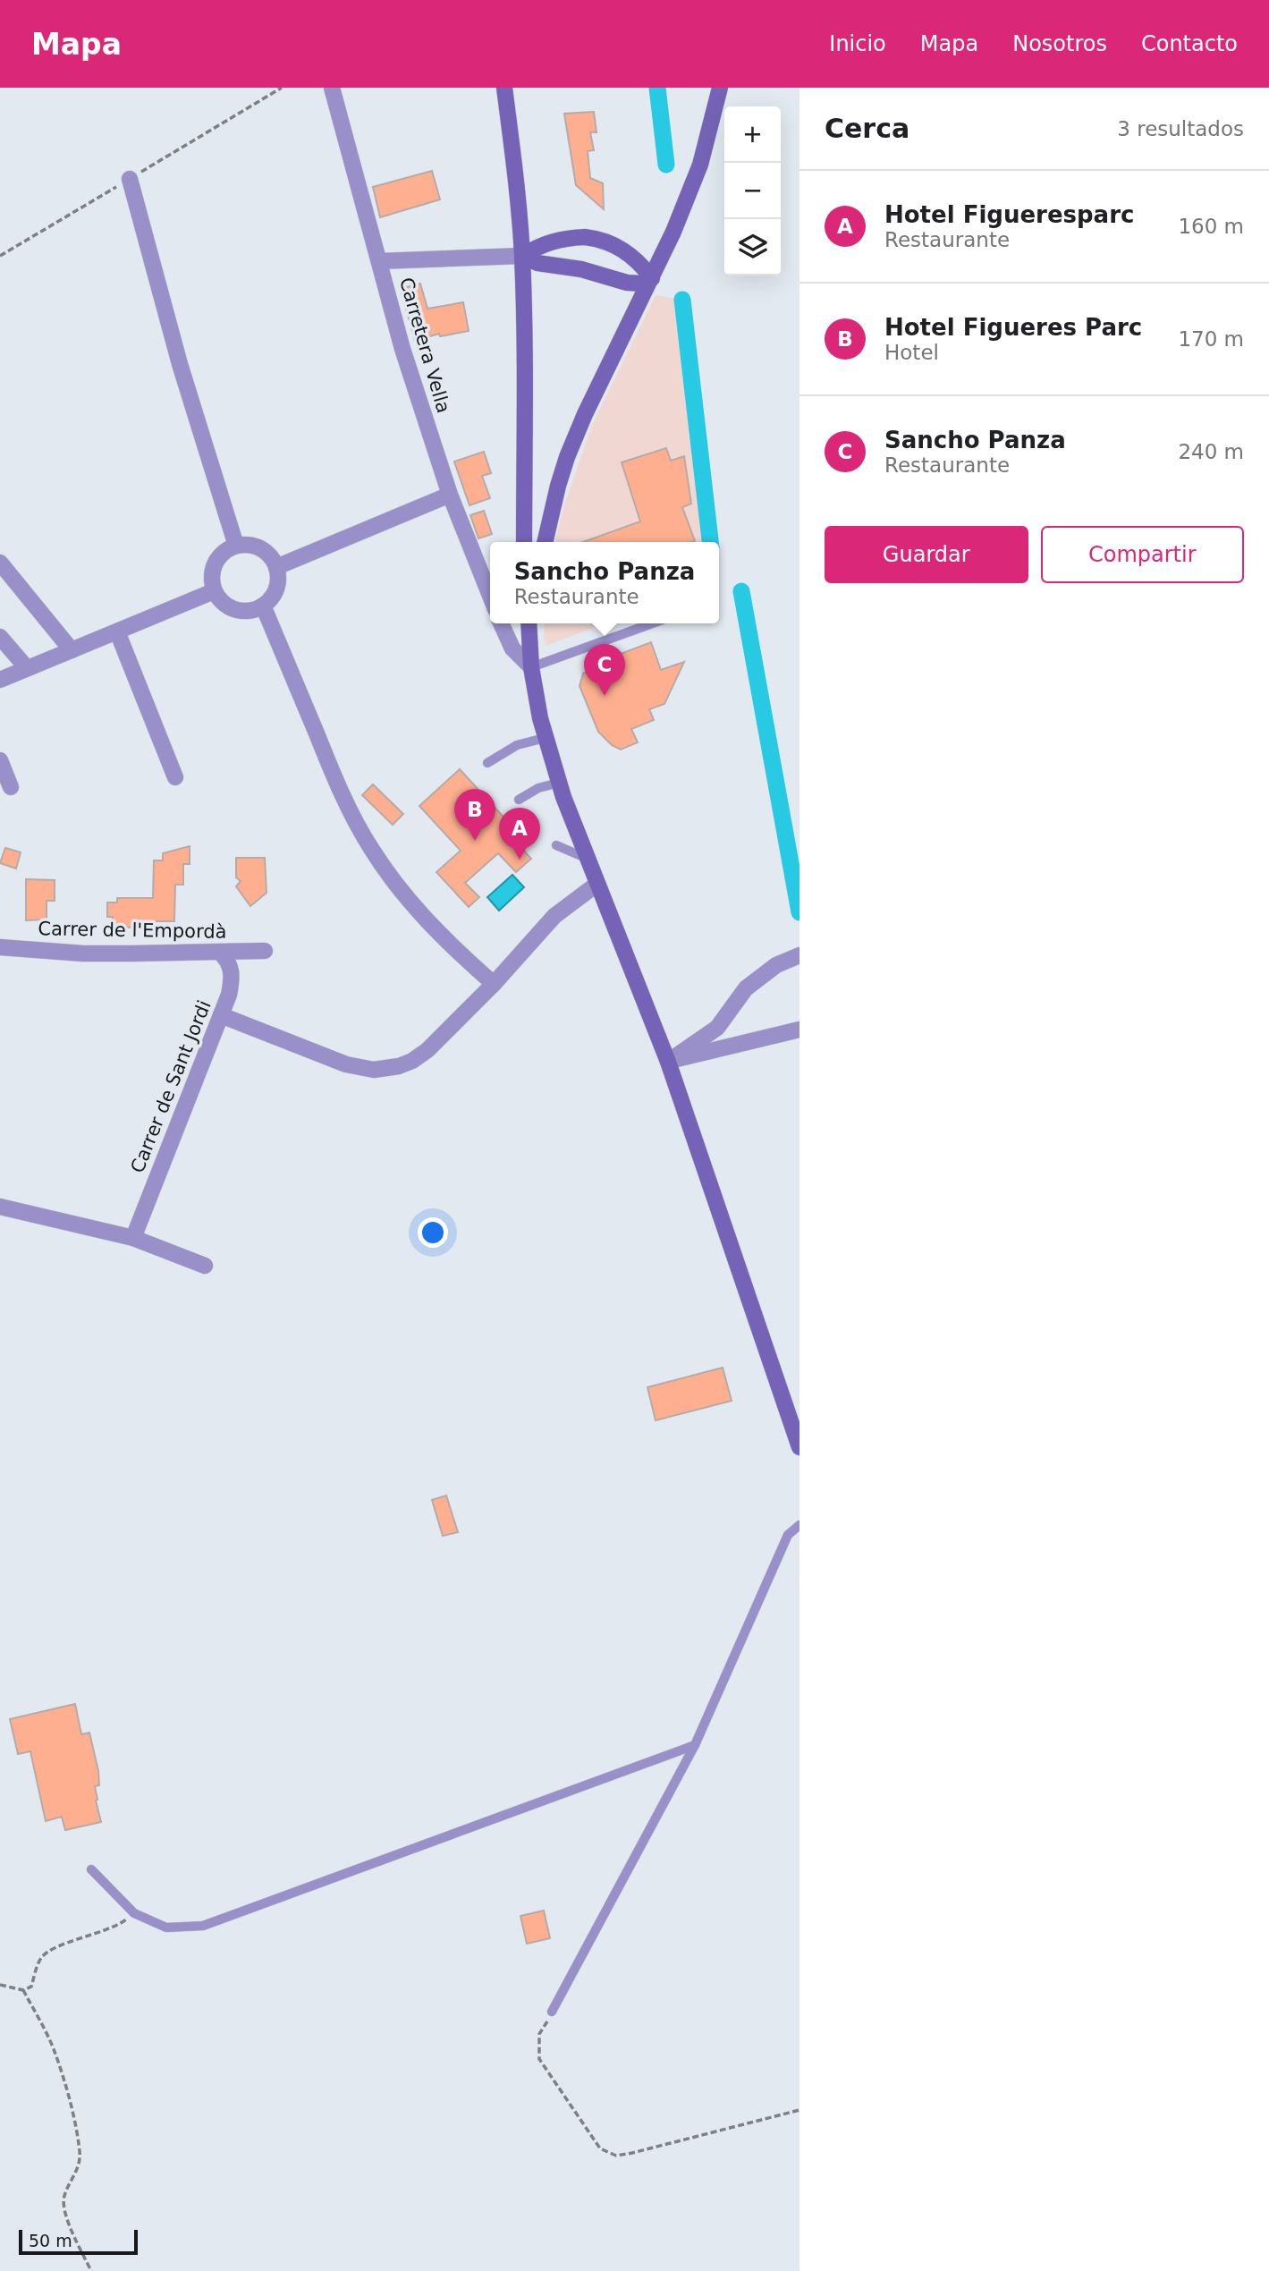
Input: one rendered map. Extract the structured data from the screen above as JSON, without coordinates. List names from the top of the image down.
{
  "streets": {
    "street": ["Carretera Vella", "Carrer de l'Empordà", "Carrer de Sant Jordi"]
  },
  "crossings": [
    ["Carrer de l'Empordà", "Carrer de Sant Jordi"]
  ],
  "scale_bar": "50 m",
  "page": {
    "header": "Mapa",
    "nav": [
      "Inicio",
      "Mapa",
      "Nosotros",
      "Contacto"
    ],
    "heading": ["Cerca", "3 resultados"],
    "map_buttons": ["+", "−"],
    "list": [
      {
        "mark": "A",
        "name": "Hotel Figueresparc",
        "note": "Restaurante",
        "value": "160 m"
      },
      {
        "mark": "B",
        "name": "Hotel Figueres Parc",
        "note": "Hotel",
        "value": "170 m"
      },
      {
        "mark": "C",
        "name": "Sancho Panza",
        "note": "Restaurante",
        "value": "240 m"
      }
    ],
    "buttons": ["Guardar", "Compartir"],
    "popup": ["Sancho Panza", "Restaurante"],
    "pins": ["C", "B", "A"],
    "scale": "50 m"
  }
}
